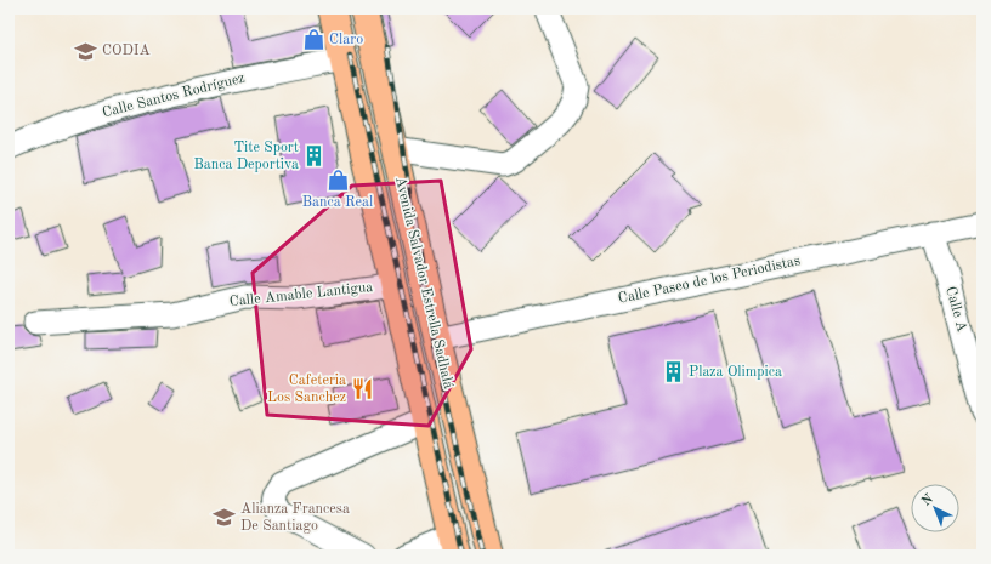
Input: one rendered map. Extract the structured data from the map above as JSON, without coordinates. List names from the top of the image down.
{
  "streets": {
    "main road": ["Avenida Salvador Estrella Sadhalá"],
    "street": [
      "Calle Santos Rodríguez",
      "Calle Paseo de los Periodistas",
      "Calle Amable Lantigua",
      "Calle A"
    ]
  },
  "crossings": [
    ["Calle Santos Rodríguez", "Avenida Salvador Estrella Sadhalá"],
    ["Calle Paseo de los Periodistas", "Avenida Salvador Estrella Sadhalá"],
    ["Calle Paseo de los Periodistas", "Calle A"],
    ["Avenida Salvador Estrella Sadhalá", "Calle Amable Lantigua"]
  ],
  "places": {
    "shop": ["Claro", "Banca Real"],
    "school or university": ["CODIA", "Alianza Francesa De Santiago"],
    "building": ["Tite Sport Banca Deportiva", "Plaza Olimpica"],
    "restaurant": ["Cafeteria Los Sanchez"]
  },
  "north": "top left"
}
